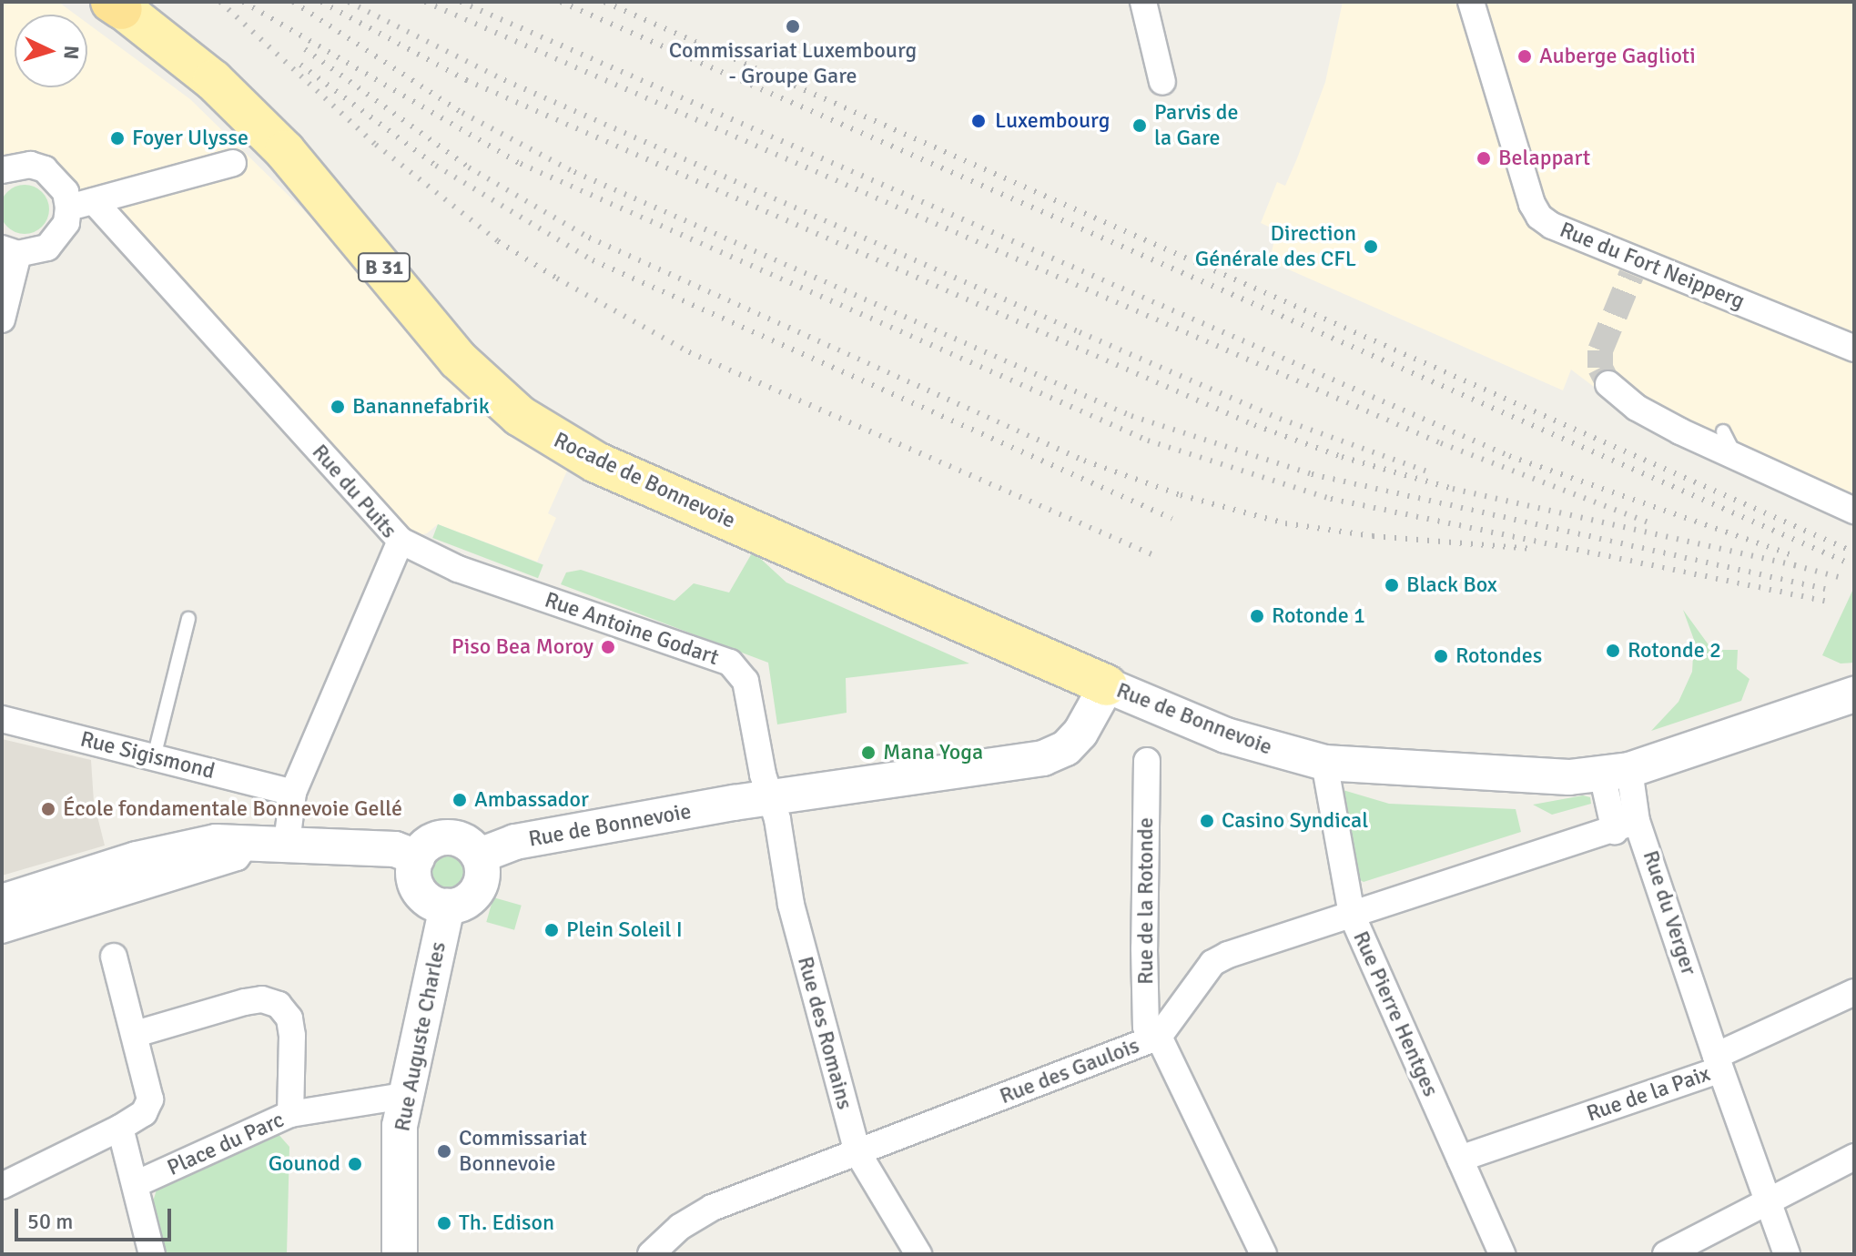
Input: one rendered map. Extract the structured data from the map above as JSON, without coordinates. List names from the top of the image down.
{
  "streets": {
    "main road": [
      "B 31",
      "Rocade de Bonnevoie",
      "Rue de Bonnevoie",
      "Rue Auguste Charles"
    ],
    "street": [
      "Rue du Fort Neipperg",
      "Rue du Puits",
      "Rue Antoine Godart",
      "Rue Sigismond",
      "Rue de la Rotonde",
      "Rue du Verger",
      "Rue Pierre Hentges",
      "Rue des Romains",
      "Rue des Gaulois",
      "Rue de la Paix",
      "Place du Parc"
    ]
  },
  "crossings": [
    ["Rocade de Bonnevoie", "Rue de Bonnevoie"],
    ["Rue du Puits", "Rue Antoine Godart"],
    ["Rue du Puits", "Rue Sigismond"],
    ["Rue Antoine Godart", "Rue de Bonnevoie"],
    ["Rue Antoine Godart", "Rue des Romains"],
    ["Rue de Bonnevoie", "Rue du Verger"],
    ["Rue de Bonnevoie", "Rue Pierre Hentges"],
    ["Rue de Bonnevoie", "Rue des Romains"],
    ["Rue de Bonnevoie", "Rue Auguste Charles"],
    ["Rue de la Rotonde", "Rue des Gaulois"],
    ["Rue du Verger", "Rue des Gaulois"],
    ["Rue du Verger", "Rue de la Paix"],
    ["Rue Pierre Hentges", "Rue des Gaulois"],
    ["Rue Pierre Hentges", "Rue de la Paix"],
    ["Rue des Romains", "Rue des Gaulois"],
    ["Rue Auguste Charles", "Place du Parc"]
  ],
  "places": [
    "Commissariat Luxembourg - Groupe Gare",
    "Auberge Gaglioti",
    "Luxembourg",
    "Parvis de la Gare",
    "Foyer Ulysse",
    "Belappart",
    "Direction Générale des CFL",
    "Banannefabrik",
    "Black Box",
    "Rotonde 1",
    "Piso Bea Moroy",
    "Rotonde 2",
    "Rotondes",
    "Mana Yoga",
    "Ambassador",
    "École fondamentale Bonnevoie Gellé",
    "Casino Syndical",
    "Plein Soleil I",
    "Commissariat Bonnevoie",
    "Gounod",
    "Th. Edison"
  ],
  "scale_bar": "50 m",
  "north": "right"
}
